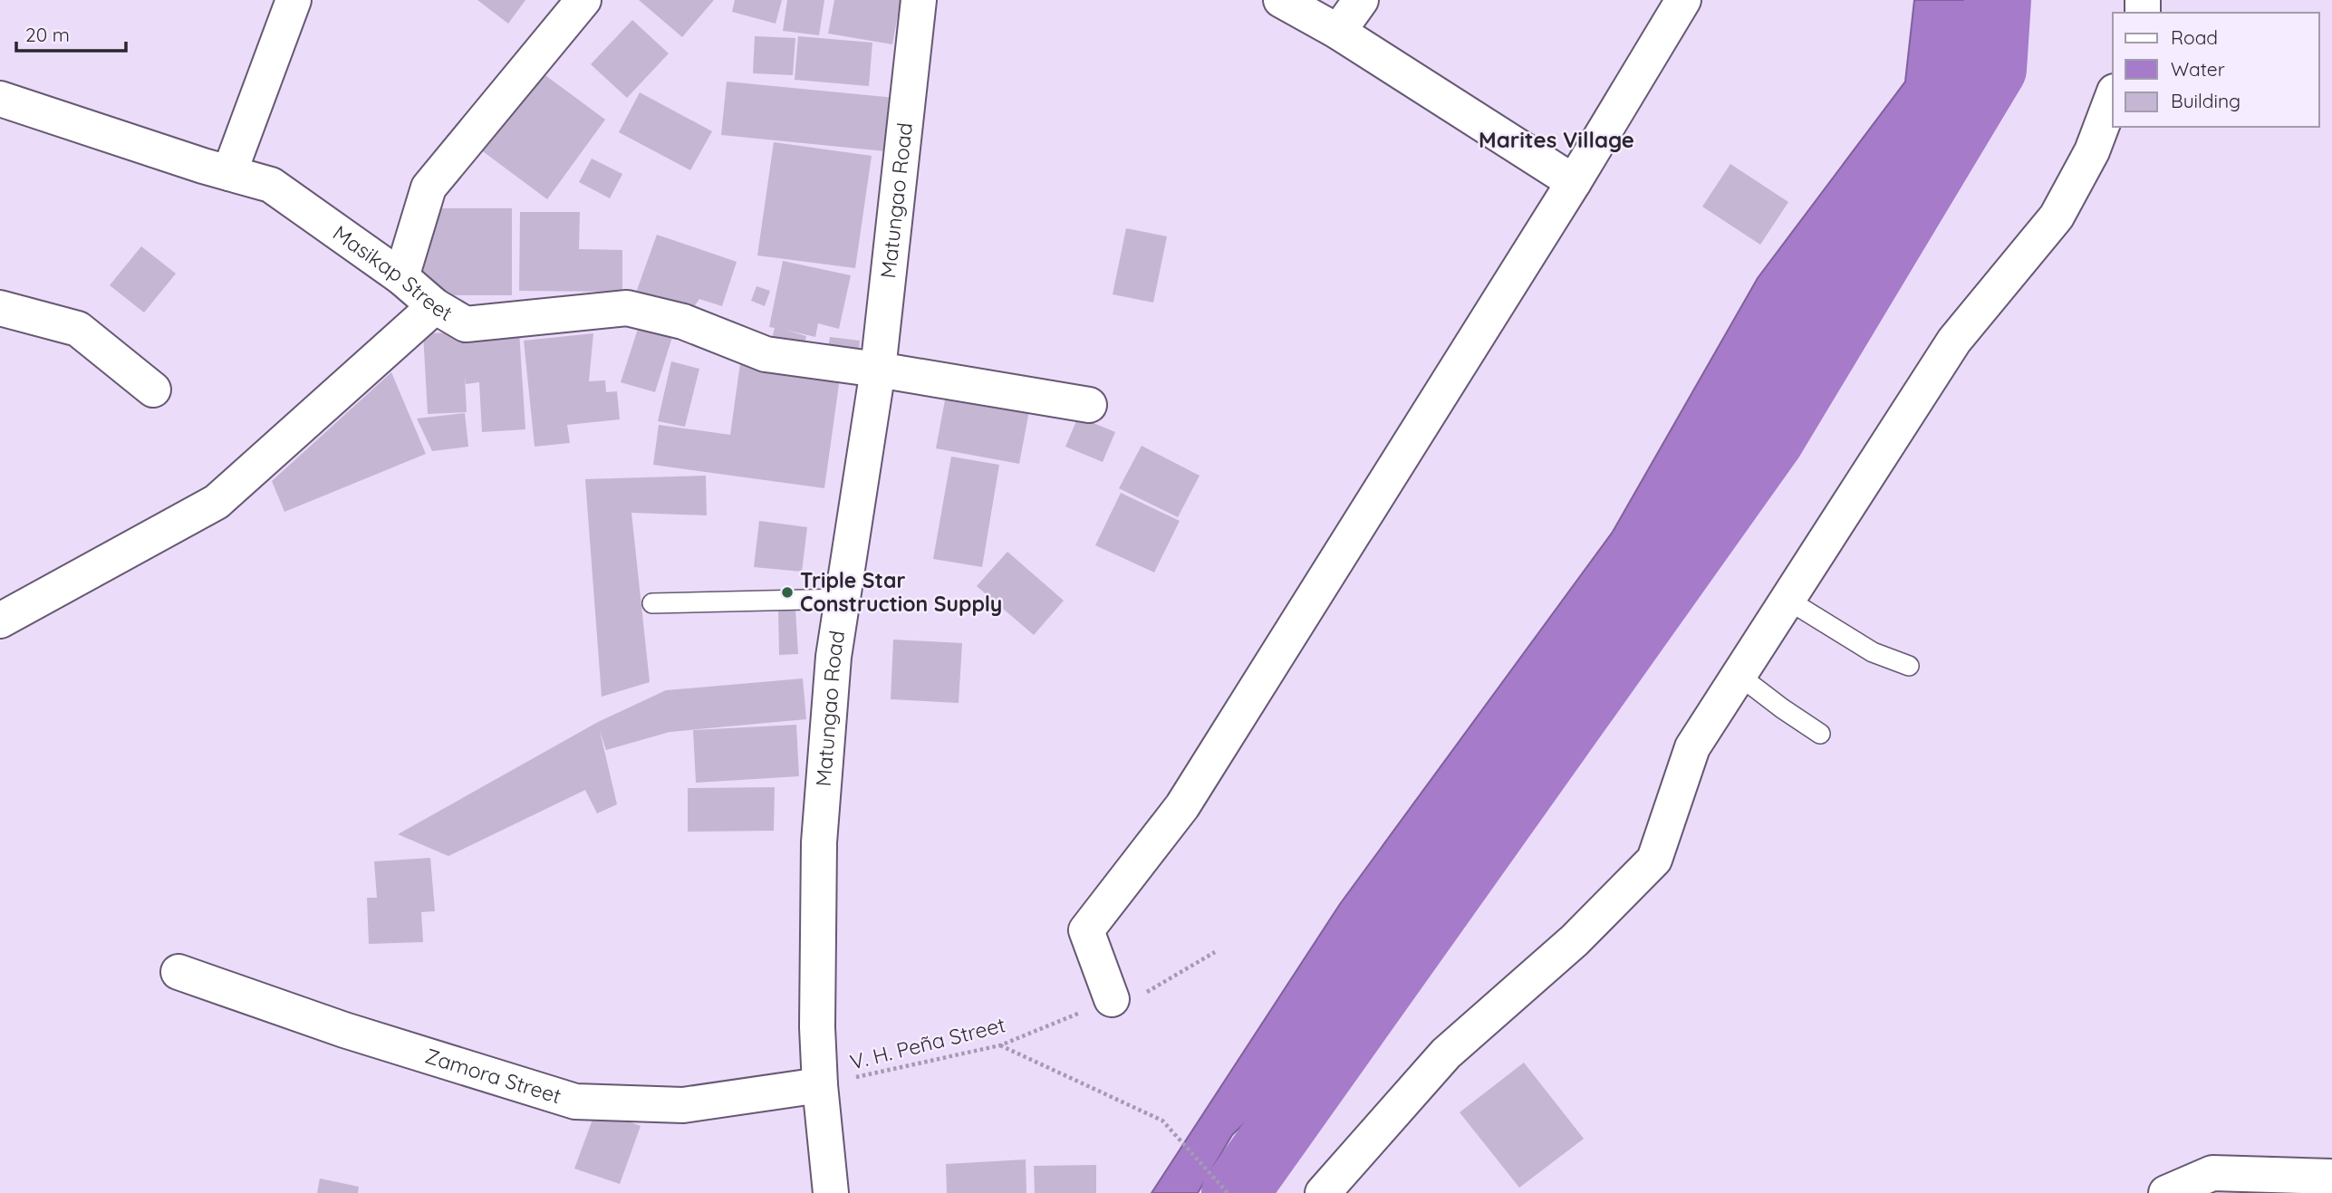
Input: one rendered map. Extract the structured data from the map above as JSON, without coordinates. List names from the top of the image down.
{
  "streets": {
    "street": ["Matungao Road", "Masikap Street", "Zamora Street"],
    "path": ["V. H. Peña Street"]
  },
  "crossings": [
    ["Matungao Road", "Masikap Street"],
    ["Matungao Road", "V. H. Peña Street"],
    ["Matungao Road", "Zamora Street"],
    ["V. H. Peña Street", "Zamora Street"]
  ],
  "districts": ["Marites Village"],
  "places": ["Triple Star Construction Supply"],
  "legend": ["Road", "Water", "Building"],
  "scale_bar": "20 m"
}
